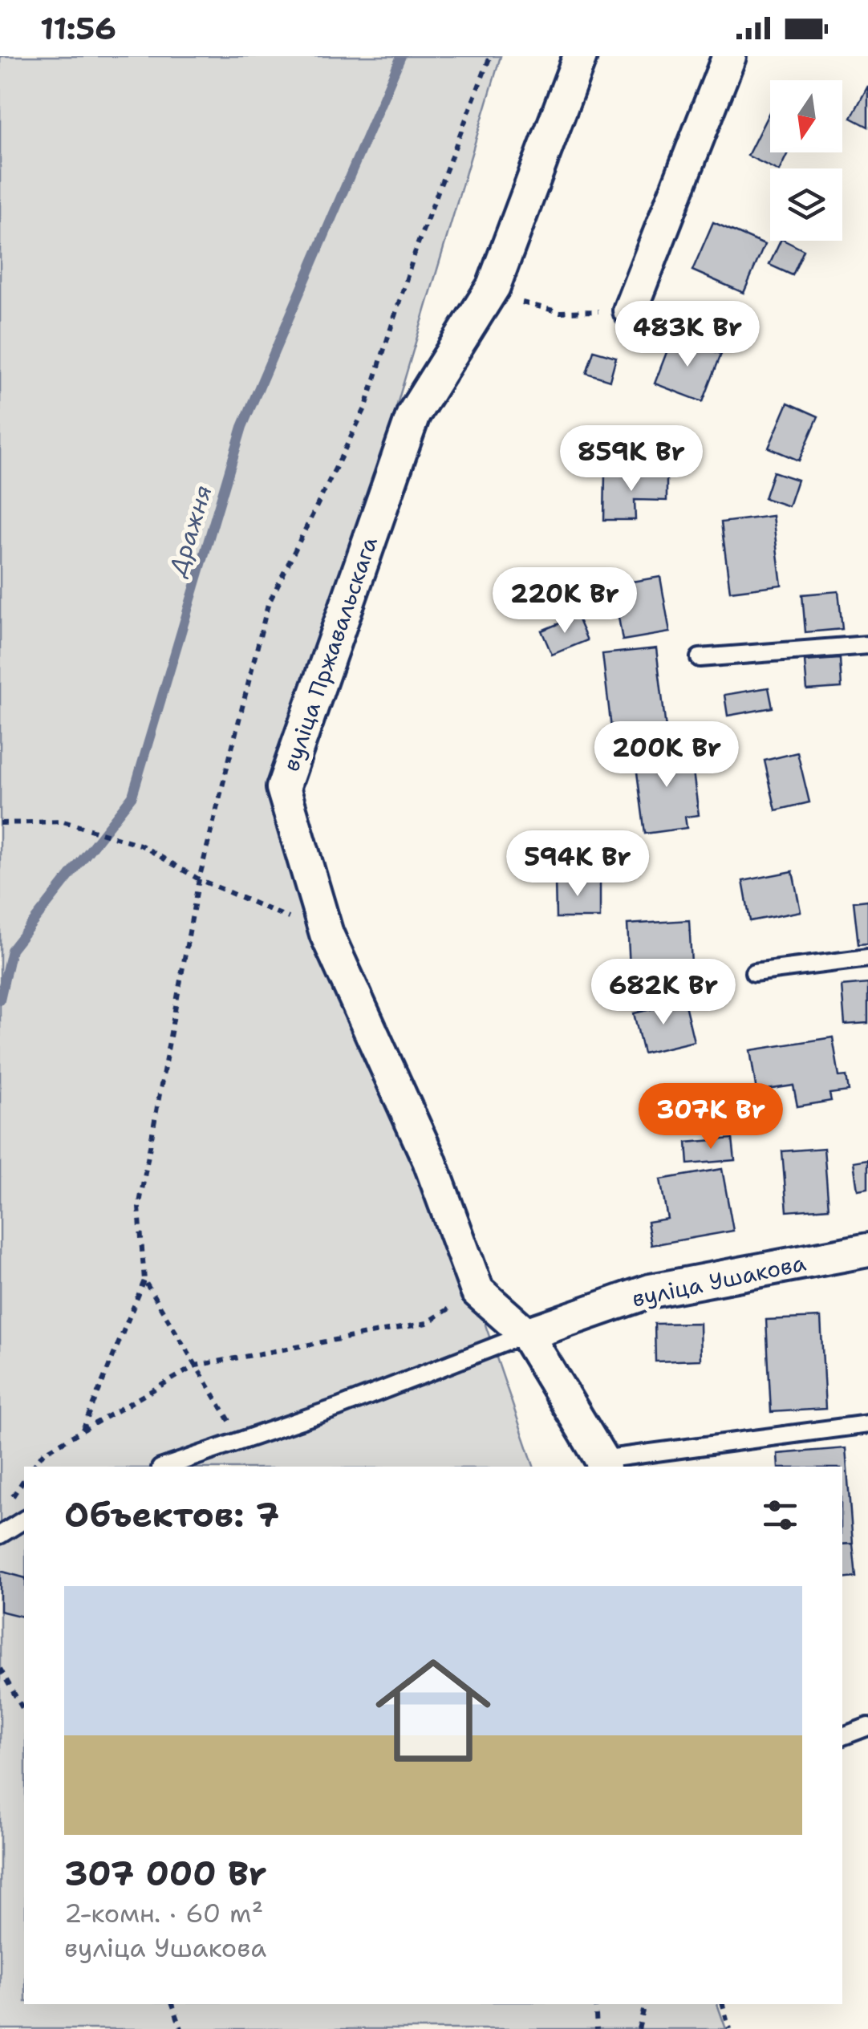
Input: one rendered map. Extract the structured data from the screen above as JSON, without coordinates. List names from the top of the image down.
{
  "streets": {
    "street": ["вуліца Пржавальскага", "вуліца Ушакова"]
  },
  "crossings": [
    ["вуліца Пржавальскага", "вуліца Ушакова"]
  ],
  "water": ["Дражня"],
  "north": "bottom",
  "page": {
    "status": "11:56",
    "price": [
      "483K Br",
      "859K Br",
      "220K Br",
      "200K Br",
      "594K Br",
      "682K Br",
      "307K Br"
    ],
    "heading": "Объектов: 7",
    "list": [
      {
        "name": "307 000 Br",
        "note": "2-комн. · 60 m² · вуліца Ушакова"
      }
    ]
  }
}
